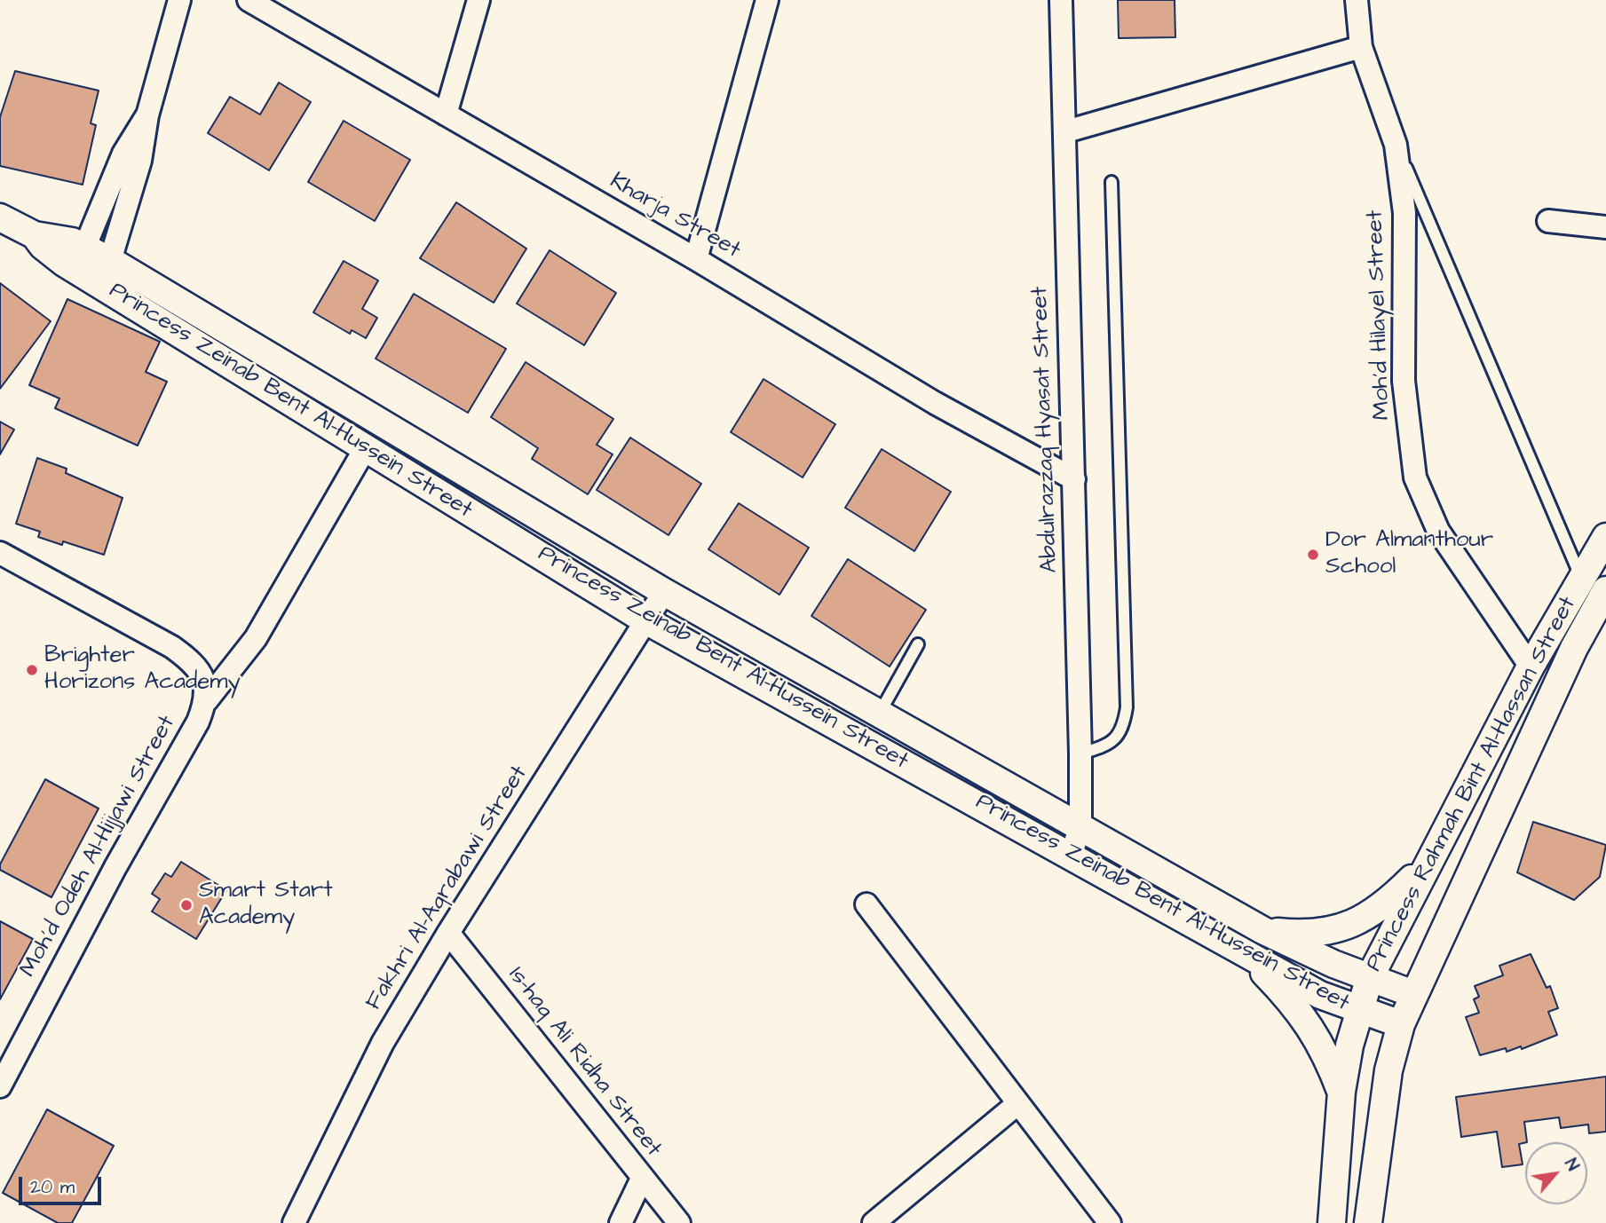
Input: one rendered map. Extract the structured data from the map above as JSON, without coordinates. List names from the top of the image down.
{
  "streets": {
    "street": [
      "Kharja Street",
      "Moh'd Hilayel Street",
      "Princess Zeinab Bent Al-Hussein Street",
      "Abdulrazzaq Hyasat Street",
      "Princess Rahmah Bint Al-Hassan Street",
      "Moh'd Odeh Al-Hijjawi Street",
      "Fakhri Al-Aqrabawi Street",
      "Is-haq Ali Ridha Street"
    ]
  },
  "crossings": [
    ["Kharja Street", "Abdulrazzaq Hyasat Street"],
    ["Moh'd Hilayel Street", "Princess Rahmah Bint Al-Hassan Street"],
    ["Princess Zeinab Bent Al-Hussein Street", "Abdulrazzaq Hyasat Street"],
    ["Princess Zeinab Bent Al-Hussein Street", "Princess Rahmah Bint Al-Hassan Street"],
    ["Princess Zeinab Bent Al-Hussein Street", "Fakhri Al-Aqrabawi Street"],
    ["Fakhri Al-Aqrabawi Street", "Is-haq Ali Ridha Street"]
  ],
  "places": ["Dor Almanthour School", "Brighter Horizons Academy", "Smart Start Academy"],
  "scale_bar": "20 m",
  "north": "top right"
}
